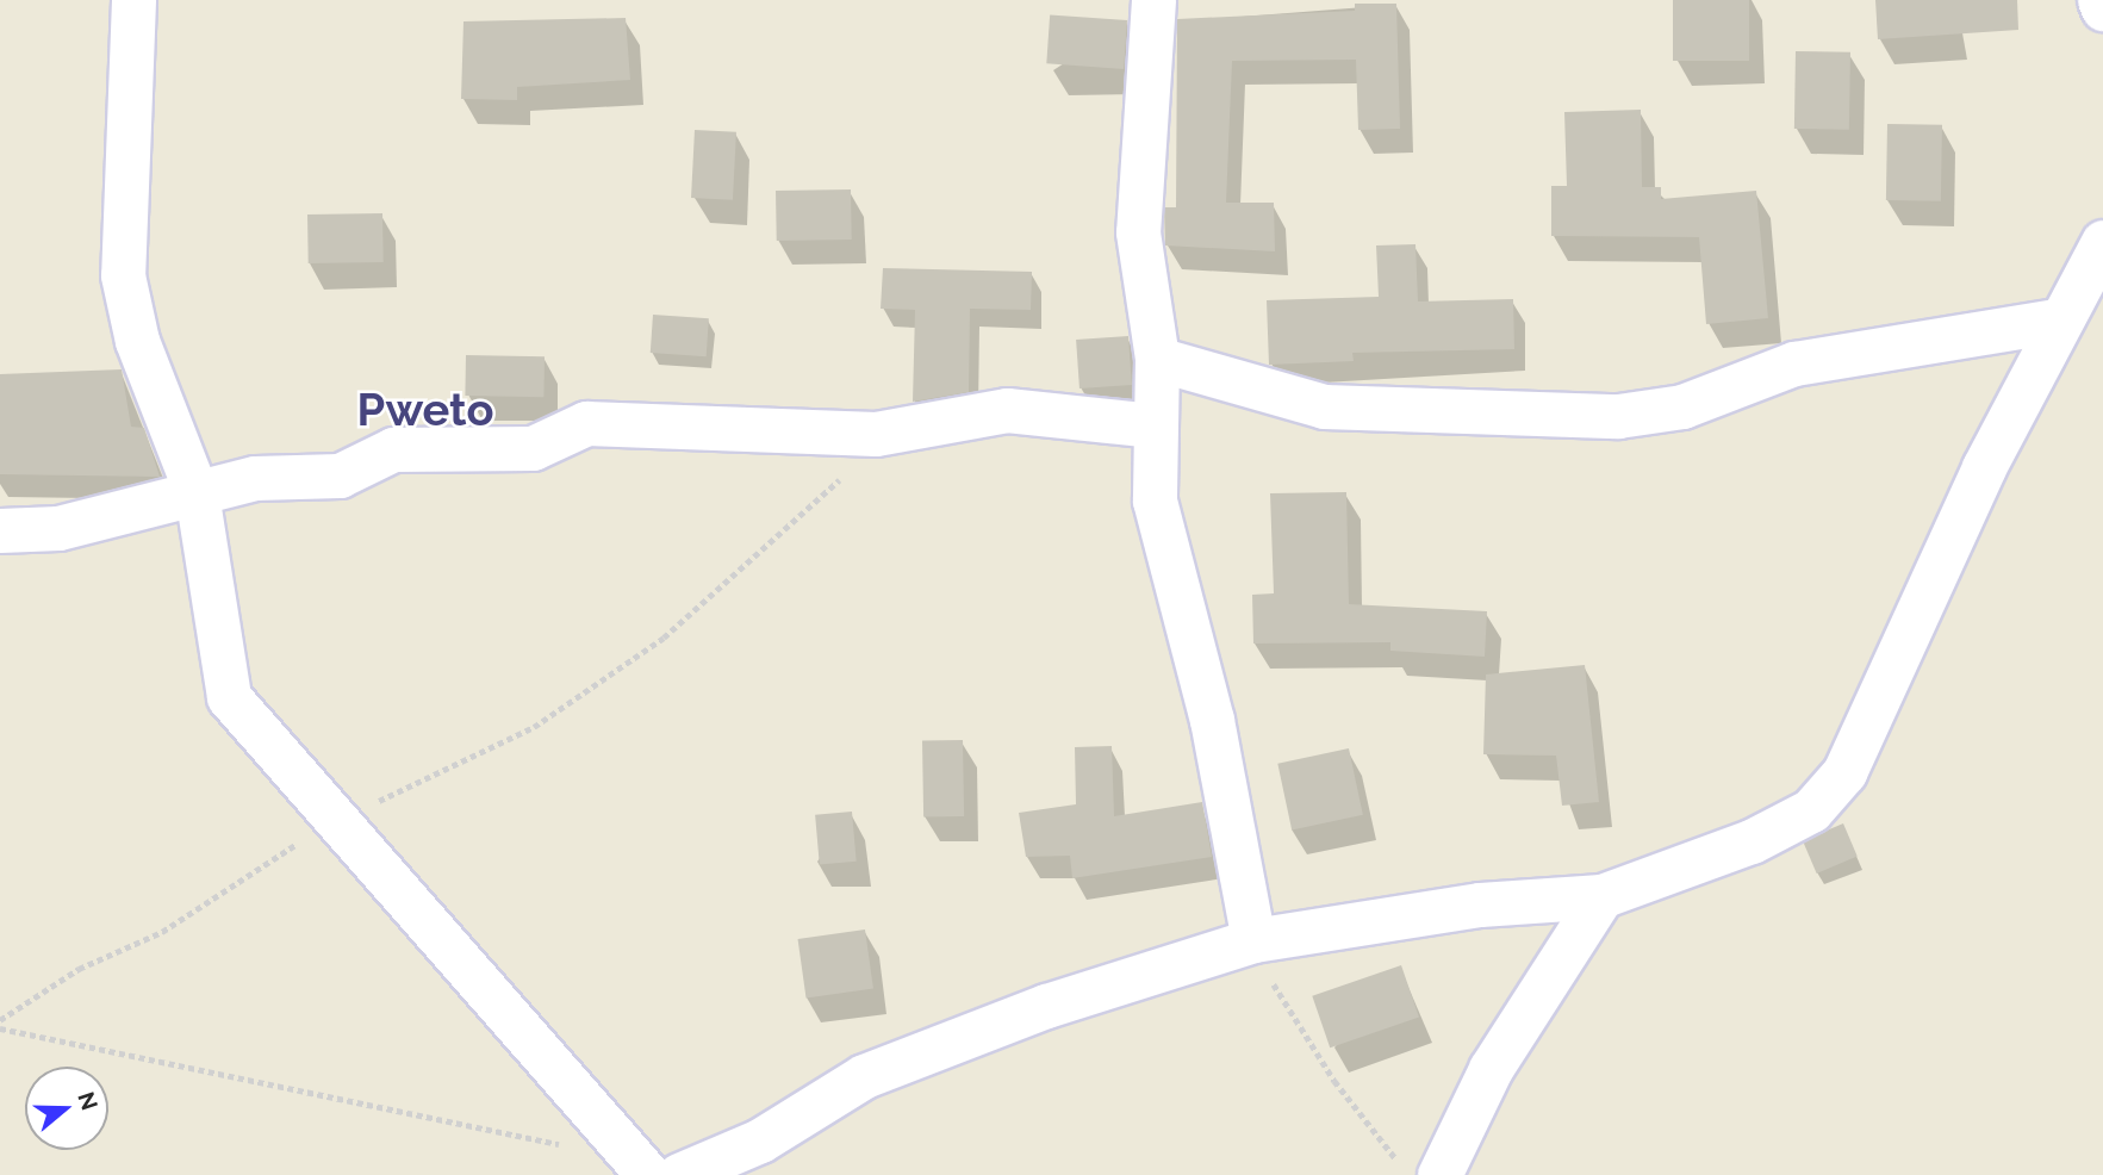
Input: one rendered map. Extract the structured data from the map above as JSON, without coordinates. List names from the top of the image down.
{
  "districts": ["Pweto"],
  "north": "right"
}
